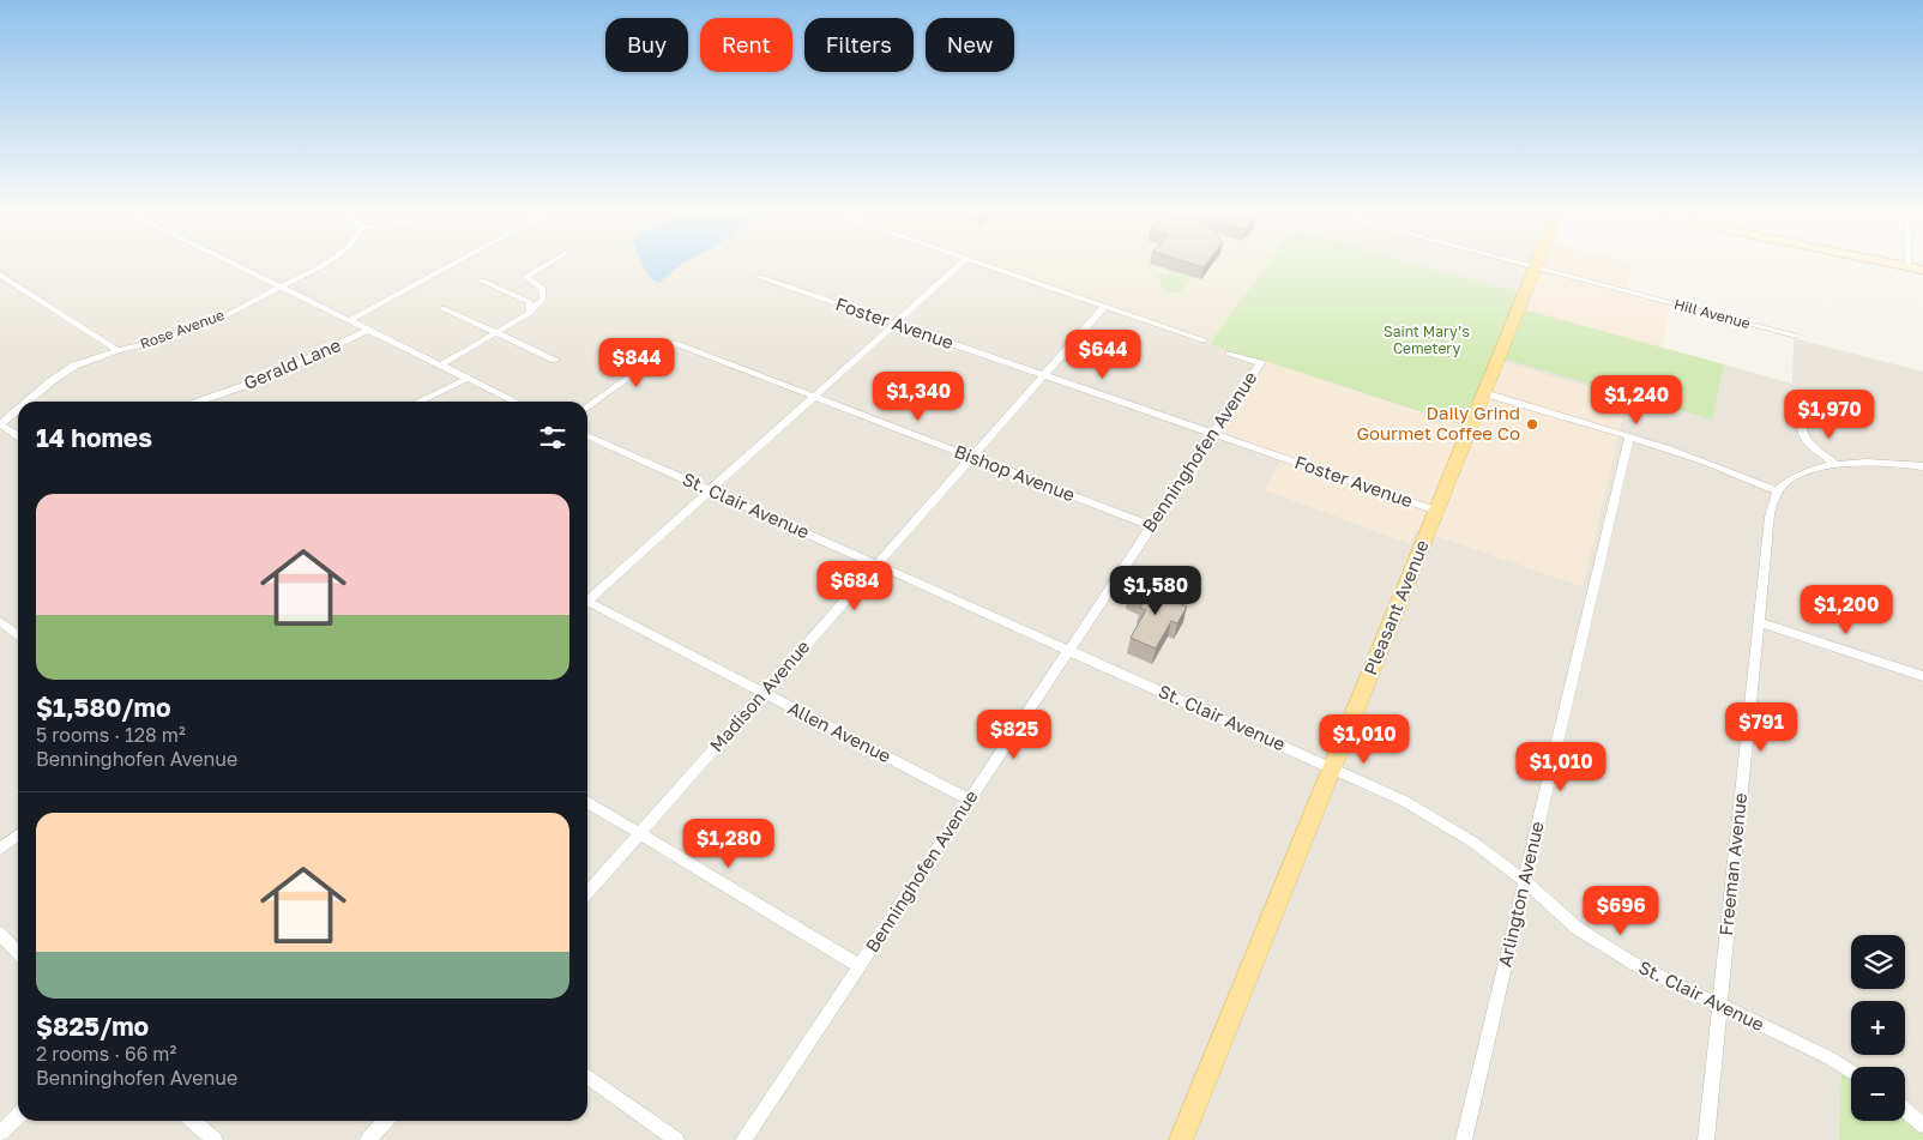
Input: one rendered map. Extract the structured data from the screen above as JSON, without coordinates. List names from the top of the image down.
{
  "streets": {
    "main road": ["Pleasant Avenue"],
    "street": [
      "Hill Avenue",
      "Foster Avenue",
      "Rose Avenue",
      "Gerald Lane",
      "Benninghofen Avenue",
      "Bishop Avenue",
      "St. Clair Avenue",
      "Madison Avenue",
      "Allen Avenue",
      "Freeman Avenue",
      "Arlington Avenue"
    ]
  },
  "crossings": [
    ["Hill Avenue", "Pleasant Avenue"],
    ["Foster Avenue", "Benninghofen Avenue"],
    ["Foster Avenue", "Pleasant Avenue"],
    ["Foster Avenue", "Madison Avenue"],
    ["Benninghofen Avenue", "Bishop Avenue"],
    ["Benninghofen Avenue", "St. Clair Avenue"],
    ["Benninghofen Avenue", "Allen Avenue"],
    ["Bishop Avenue", "Madison Avenue"],
    ["St. Clair Avenue", "Pleasant Avenue"],
    ["St. Clair Avenue", "Madison Avenue"],
    ["St. Clair Avenue", "Freeman Avenue"],
    ["St. Clair Avenue", "Arlington Avenue"],
    ["Madison Avenue", "Allen Avenue"]
  ],
  "parks": ["Saint Mary’s Cemetery"],
  "places": ["Daily Grind Gourmet Coffee Co"],
  "page": {
    "chip": [
      "Buy",
      "Rent",
      "Filters",
      "New"
    ],
    "price": [
      "$644",
      "$844",
      "$1,340",
      "$1,240",
      "$1,970",
      "$684",
      "$1,580",
      "$1,200",
      "$791",
      "$825",
      "$1,010",
      "$1,010",
      "$1,280",
      "$696"
    ],
    "heading": "14 homes",
    "list": [
      {
        "name": "$1,580/mo",
        "note": "5 rooms · 128 m² · Benninghofen Avenue"
      },
      {
        "name": "$825/mo",
        "note": "2 rooms · 66 m² · Benninghofen Avenue"
      }
    ],
    "map_buttons": ["+", "−"]
  }
}
